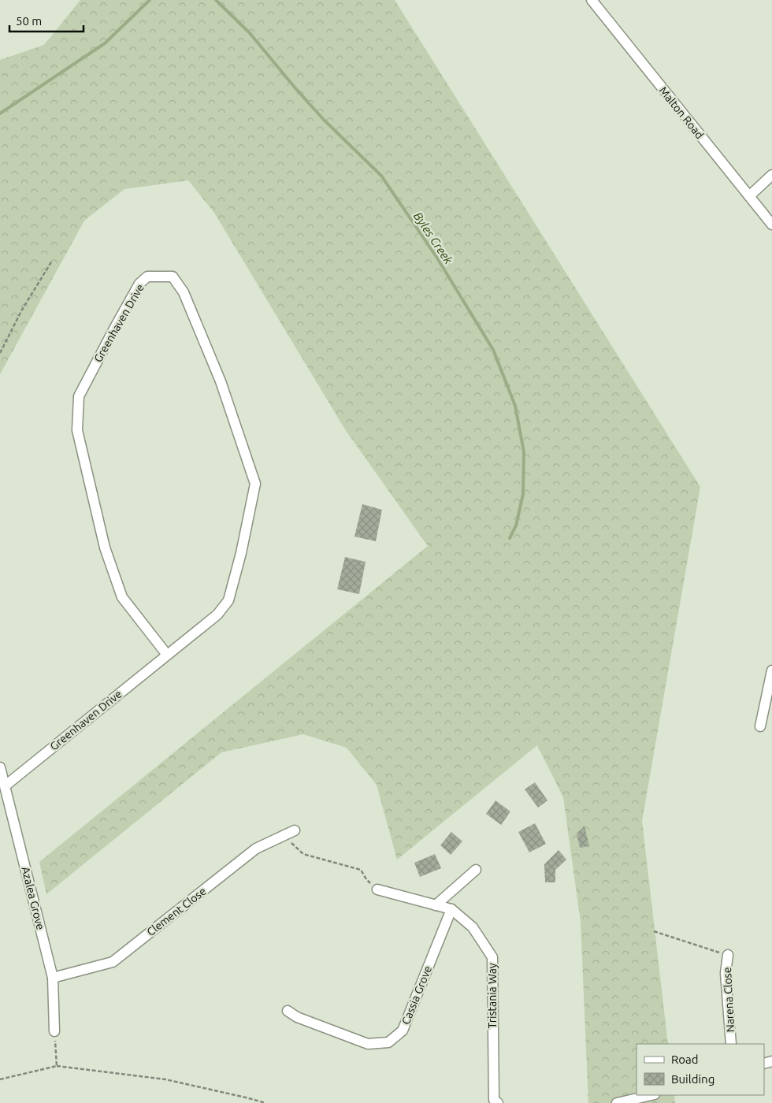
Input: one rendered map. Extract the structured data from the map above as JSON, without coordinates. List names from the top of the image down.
{
  "streets": {
    "street": [
      "Malton Road",
      "Greenhaven Drive",
      "Azalea Grove",
      "Clement Close",
      "Cassia Grove",
      "Tristania Way",
      "Narena Close"
    ]
  },
  "crossings": [
    ["Greenhaven Drive", "Azalea Grove"],
    ["Azalea Grove", "Clement Close"],
    ["Cassia Grove", "Tristania Way"]
  ],
  "water": ["Byles Creek"],
  "legend": ["Road", "Building"],
  "scale_bar": "50 m"
}
